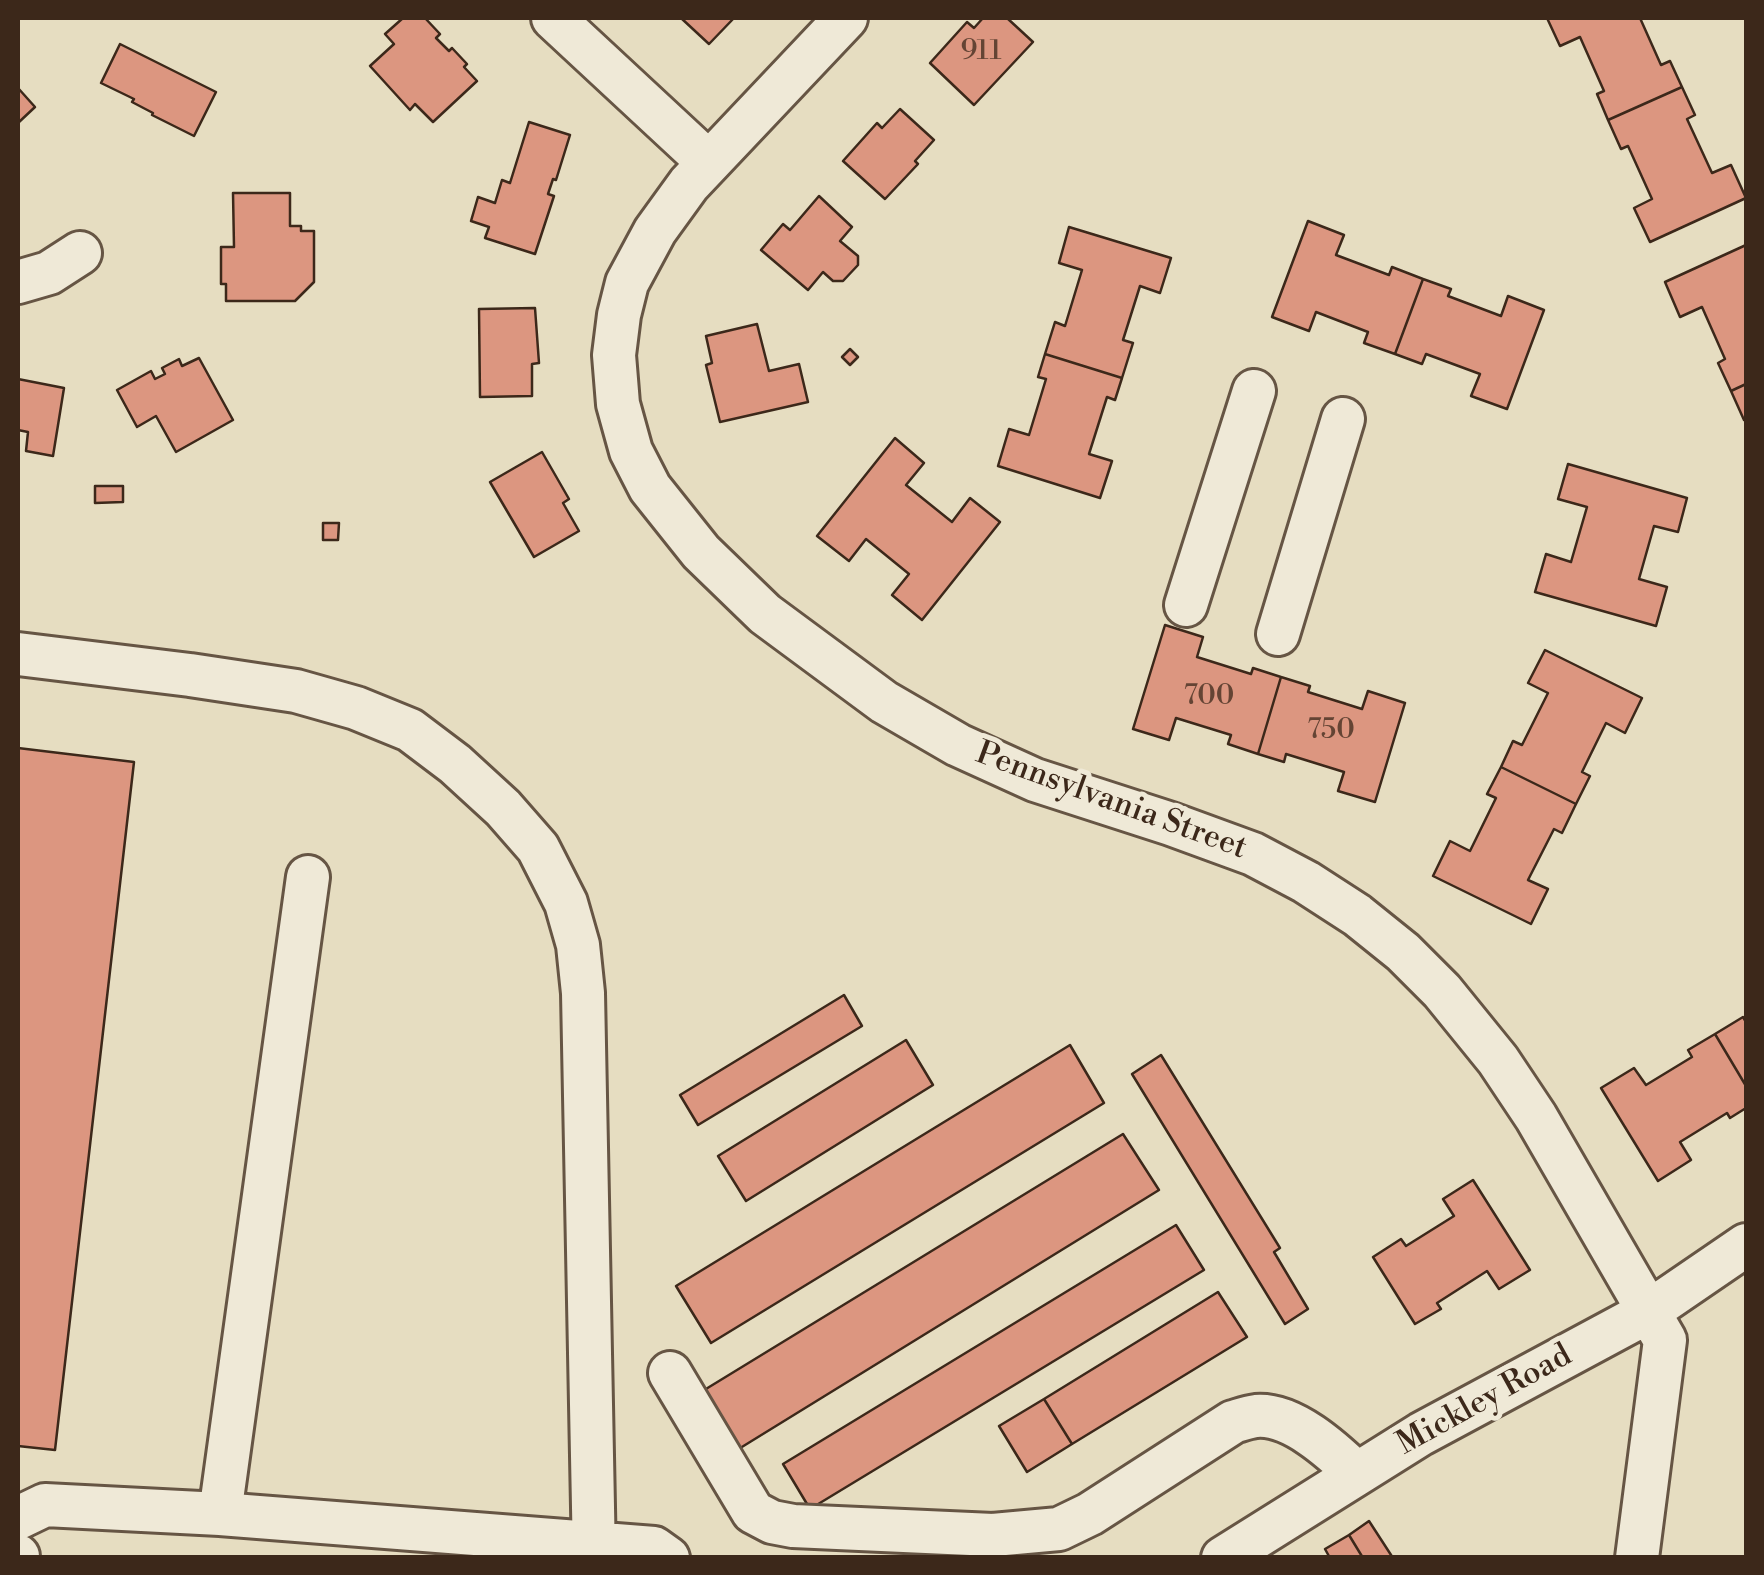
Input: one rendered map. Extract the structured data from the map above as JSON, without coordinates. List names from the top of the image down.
{
  "streets": {
    "street": ["Pennsylvania Street", "Mickley Road"]
  },
  "crossings": [
    ["Pennsylvania Street", "Mickley Road"]
  ],
  "house_numbers": ["911", "700", "750"]
}
